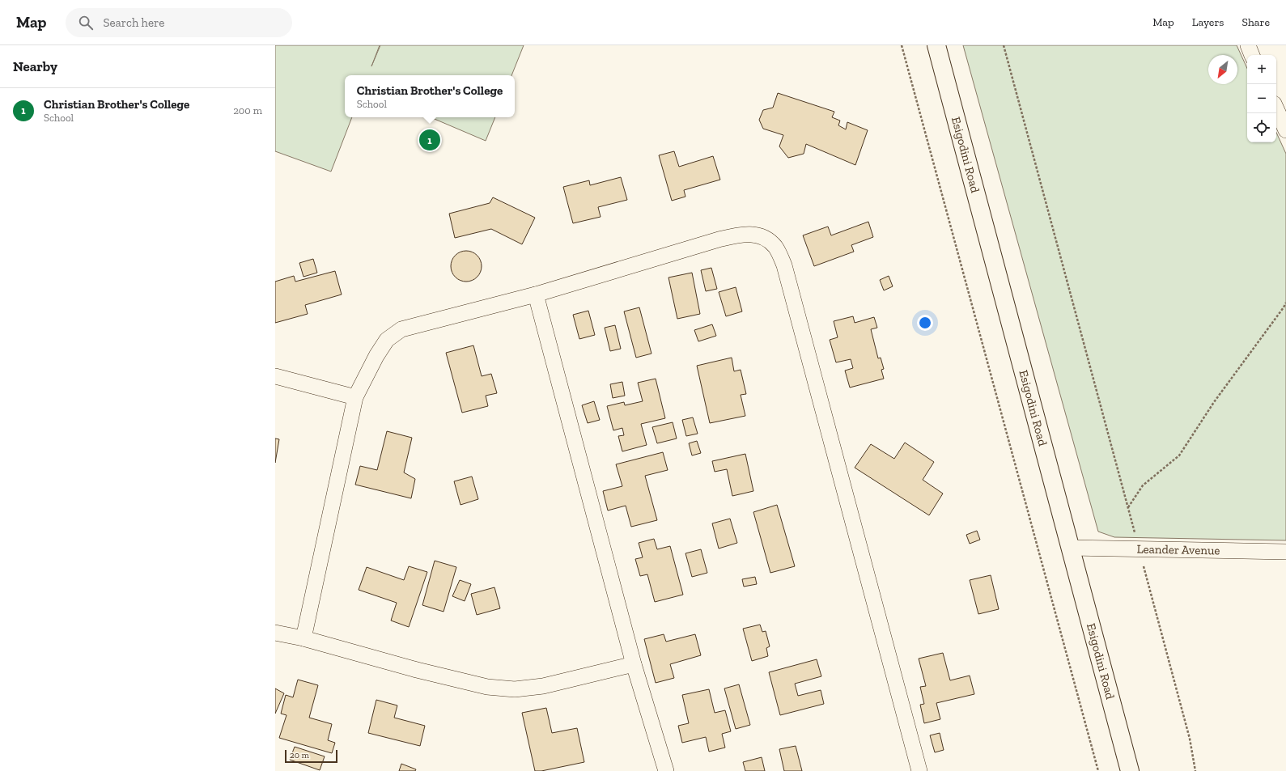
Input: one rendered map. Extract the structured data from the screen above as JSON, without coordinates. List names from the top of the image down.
{
  "streets": {
    "main road": ["Esigodini Road"],
    "street": ["Leander Avenue"]
  },
  "crossings": [
    ["Esigodini Road", "Leander Avenue"]
  ],
  "scale_bar": "20 m",
  "north": "bottom left",
  "page": {
    "header": "Map",
    "search": "Search here",
    "nav": ["Map", "Layers", "Share"],
    "heading": "Nearby",
    "map_buttons": ["+", "−"],
    "popup": ["Christian Brother's College", "School"],
    "list": [
      {
        "mark": "1",
        "name": "Christian Brother's College",
        "note": "School",
        "value": "200 m"
      }
    ],
    "pins": "1",
    "scale": "20 m"
  }
}
